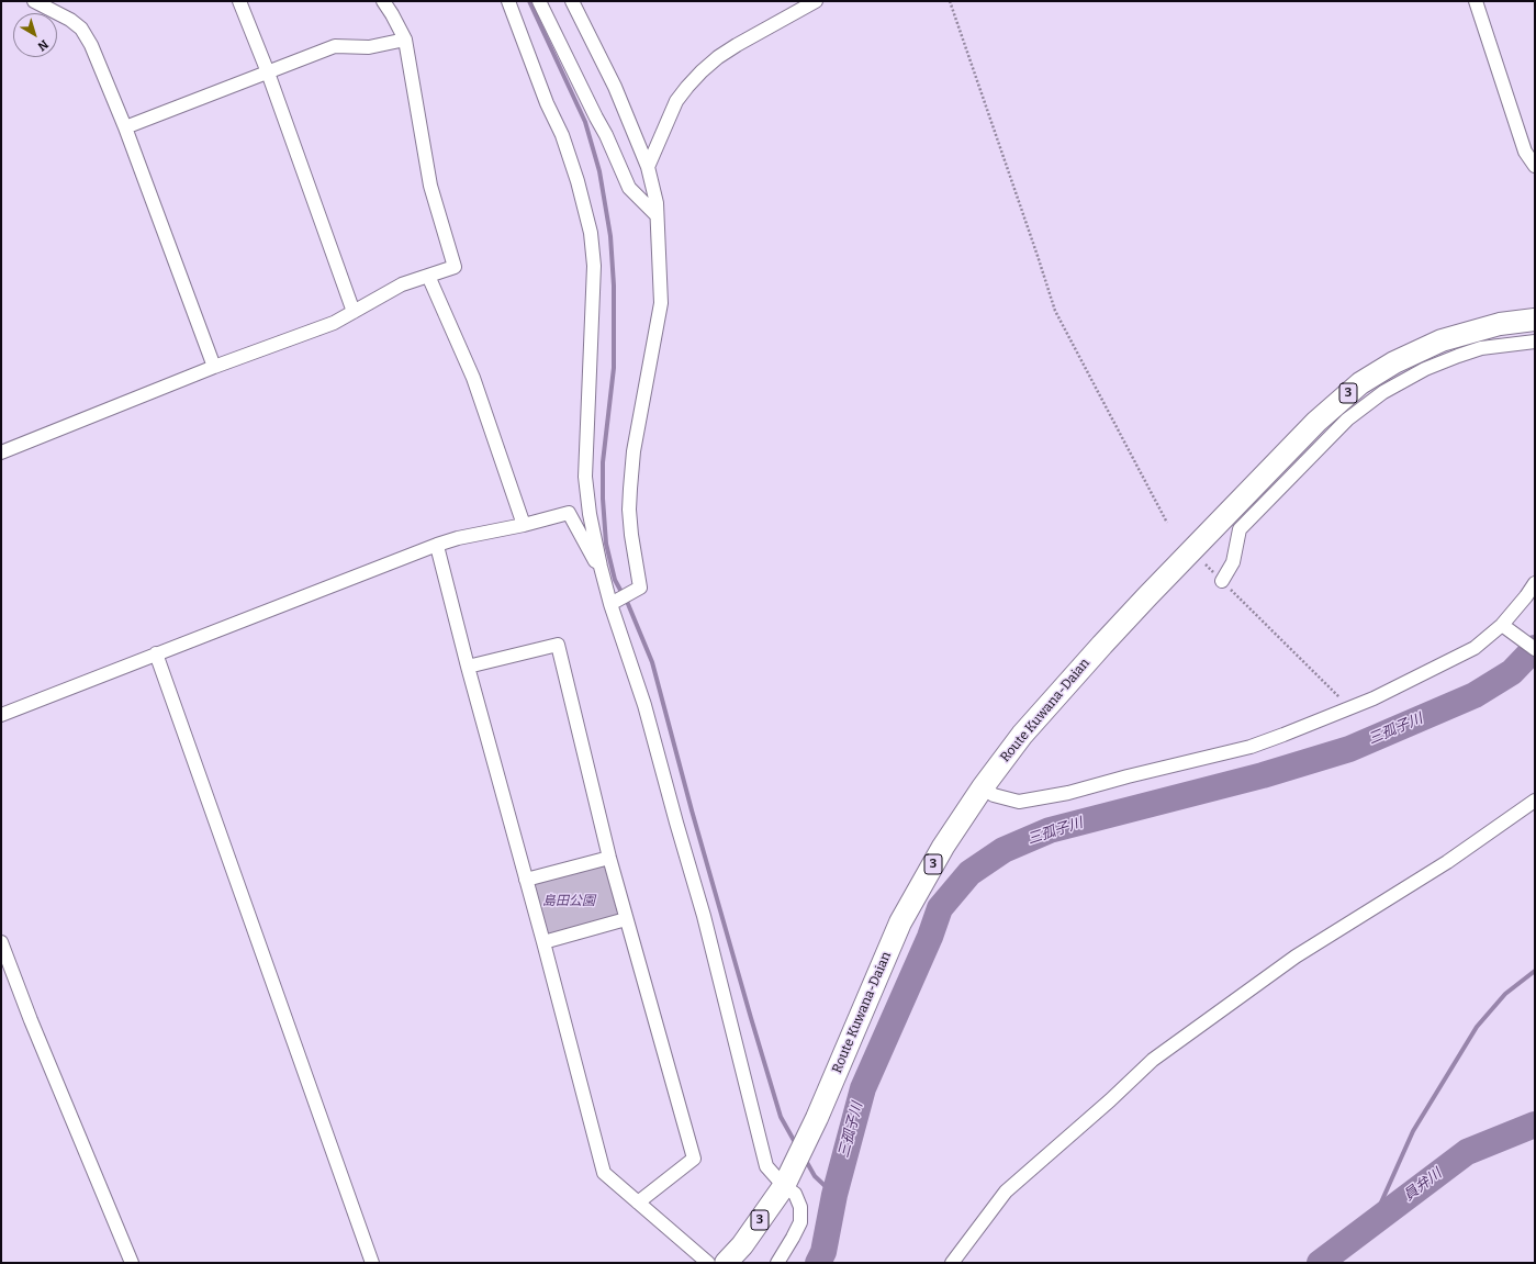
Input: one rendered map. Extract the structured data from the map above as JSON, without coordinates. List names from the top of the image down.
{
  "streets": {
    "main road": ["3", "Route Kuwana-Daian"]
  },
  "water": ["三孤子川", "員弁川"],
  "parks": ["島田公園"],
  "north": "bottom right"
}
